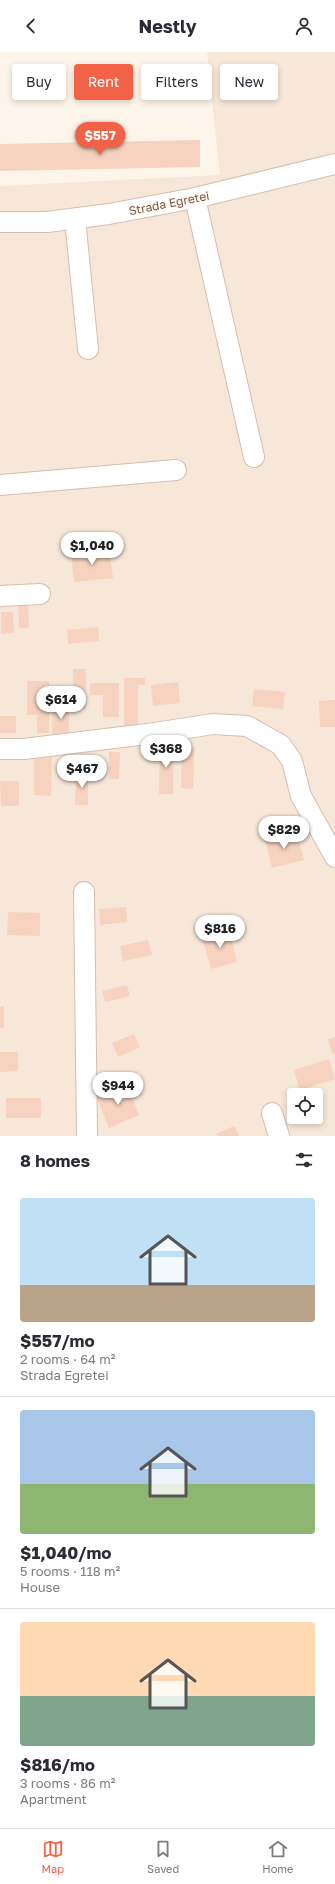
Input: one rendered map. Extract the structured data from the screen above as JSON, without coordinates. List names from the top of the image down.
{
  "streets": {
    "street": ["Strada Egretei"]
  },
  "page": {
    "header": "Nestly",
    "chip": [
      "Buy",
      "Rent",
      "Filters",
      "New"
    ],
    "price": [
      "$557",
      "$1,040",
      "$614",
      "$368",
      "$467",
      "$829",
      "$816",
      "$944"
    ],
    "heading": "8 homes",
    "list": [
      {
        "name": "$557/mo",
        "note": "2 rooms · 64 m² · Strada Egretei"
      },
      {
        "name": "$1,040/mo",
        "note": "5 rooms · 118 m² · House"
      },
      {
        "name": "$816/mo",
        "note": "3 rooms · 86 m² · Apartment"
      }
    ],
    "tabs": ["Map", "Saved", "Home"]
  }
}
